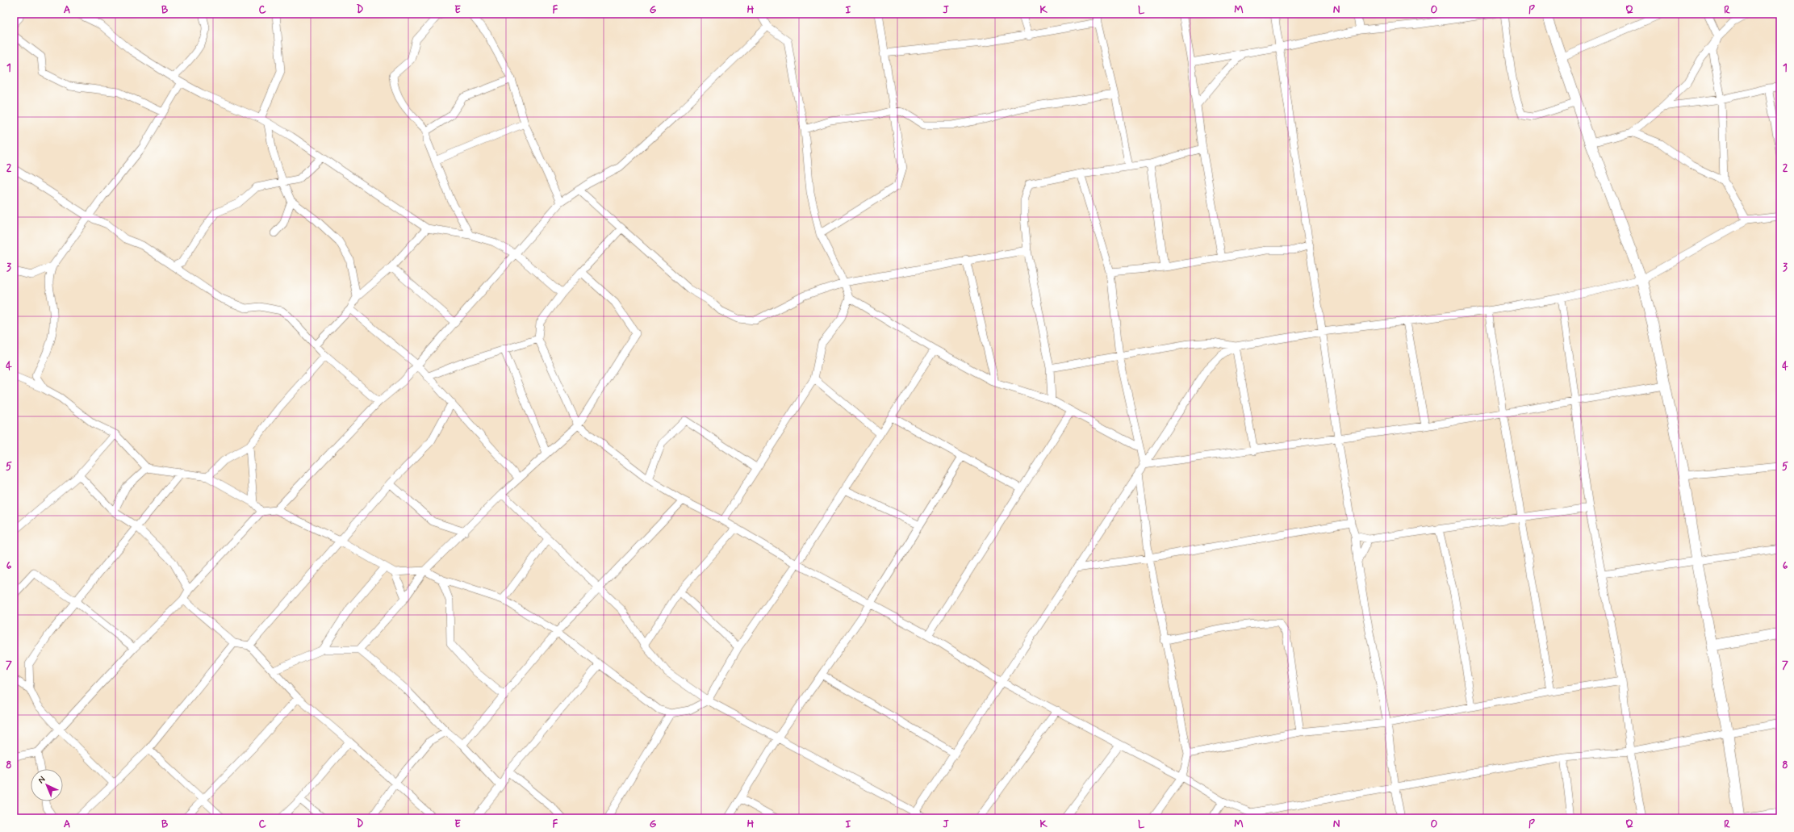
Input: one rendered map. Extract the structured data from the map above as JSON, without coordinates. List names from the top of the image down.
{
  "north": "top left",
  "grid": {
    "columns": [
      "A",
      "B",
      "C",
      "D",
      "E",
      "F",
      "G",
      "H",
      "I",
      "J",
      "K",
      "L",
      "M",
      "N",
      "O",
      "P",
      "Q",
      "R"
    ],
    "rows": [
      "1",
      "2",
      "3",
      "4",
      "5",
      "6",
      "7",
      "8"
    ]
  }
}
